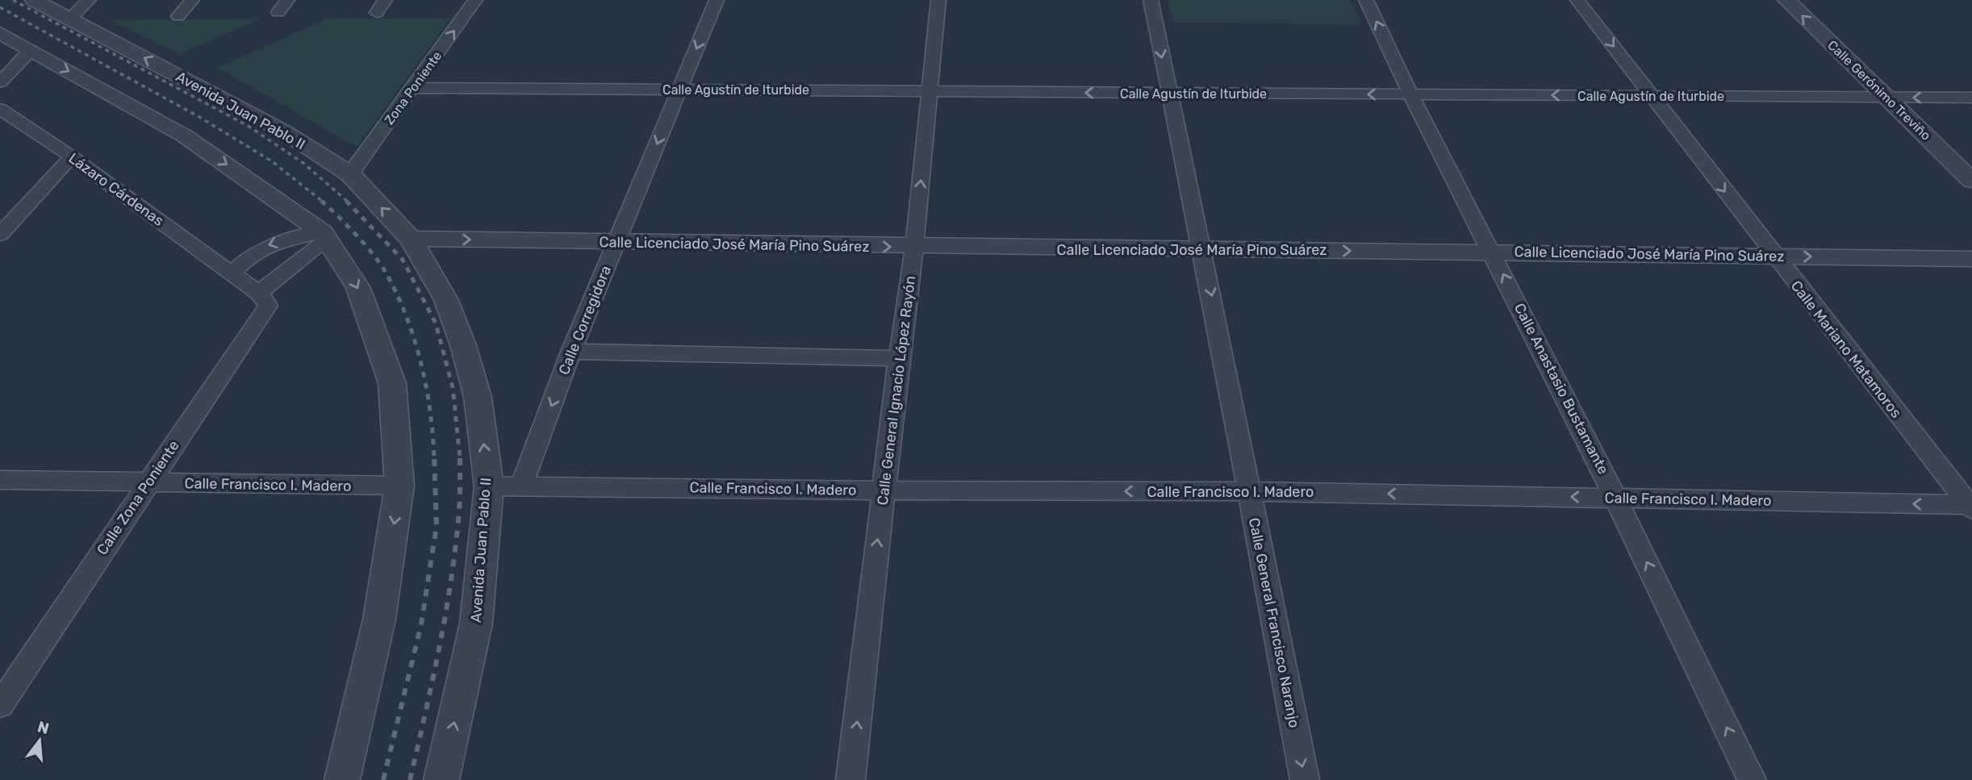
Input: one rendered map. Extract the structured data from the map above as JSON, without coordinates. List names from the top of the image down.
{
  "streets": {
    "street": [
      "Zona Poniente",
      "Calle Agustín de Iturbide",
      "Calle Gerónimo Treviño",
      "Avenida Juan Pablo II",
      "Lázaro Cárdenas",
      "Calle Licenciado José María Pino Suárez",
      "Calle Corregidora",
      "Calle Mariano Matamoros",
      "Calle Anastasio Bustamante",
      "Calle General Ignacio López Rayón",
      "Calle Francisco I. Madero",
      "Calle Zona Poniente",
      "Calle General Francisco Naranjo"
    ]
  },
  "crossings": [
    ["Zona Poniente", "Calle Agustín de Iturbide"],
    ["Zona Poniente", "Avenida Juan Pablo II"],
    ["Calle Agustín de Iturbide", "Calle Gerónimo Treviño"],
    ["Calle Agustín de Iturbide", "Calle Corregidora"],
    ["Calle Agustín de Iturbide", "Calle Mariano Matamoros"],
    ["Calle Agustín de Iturbide", "Calle Anastasio Bustamante"],
    ["Calle Agustín de Iturbide", "Calle General Ignacio López Rayón"],
    ["Calle Agustín de Iturbide", "Calle General Francisco Naranjo"],
    ["Avenida Juan Pablo II", "Calle Licenciado José María Pino Suárez"],
    ["Avenida Juan Pablo II", "Calle Francisco I. Madero"],
    ["Calle Licenciado José María Pino Suárez", "Calle Corregidora"],
    ["Calle Licenciado José María Pino Suárez", "Calle Mariano Matamoros"],
    ["Calle Licenciado José María Pino Suárez", "Calle Anastasio Bustamante"],
    ["Calle Licenciado José María Pino Suárez", "Calle General Ignacio López Rayón"],
    ["Calle Licenciado José María Pino Suárez", "Calle General Francisco Naranjo"],
    ["Calle Corregidora", "Calle Francisco I. Madero"],
    ["Calle Mariano Matamoros", "Calle Francisco I. Madero"],
    ["Calle Anastasio Bustamante", "Calle Francisco I. Madero"],
    ["Calle General Ignacio López Rayón", "Calle Francisco I. Madero"],
    ["Calle Francisco I. Madero", "Calle Zona Poniente"],
    ["Calle Francisco I. Madero", "Calle General Francisco Naranjo"]
  ],
  "one_way": [
    "Zona Poniente",
    "Calle Agustín de Iturbide",
    "Calle Gerónimo Treviño",
    "Avenida Juan Pablo II",
    "Calle Corregidora",
    "Calle Mariano Matamoros",
    "Calle Anastasio Bustamante",
    "Calle General Ignacio López Rayón",
    "Calle Francisco I. Madero",
    "Calle General Francisco Naranjo"
  ],
  "north": "top"
}
